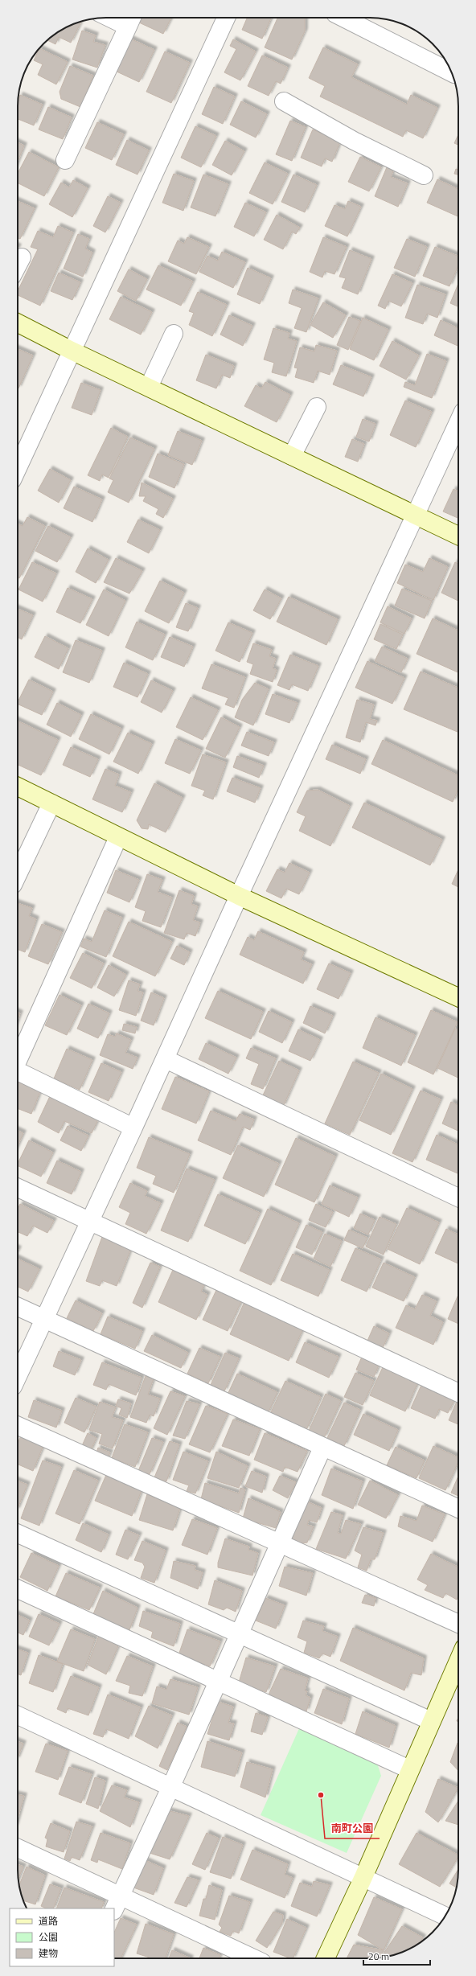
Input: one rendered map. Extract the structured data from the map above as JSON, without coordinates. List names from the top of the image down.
{
  "places": ["南町公園"],
  "legend": ["道路", "公園", "建物"],
  "scale_bar": "20 m"
}
